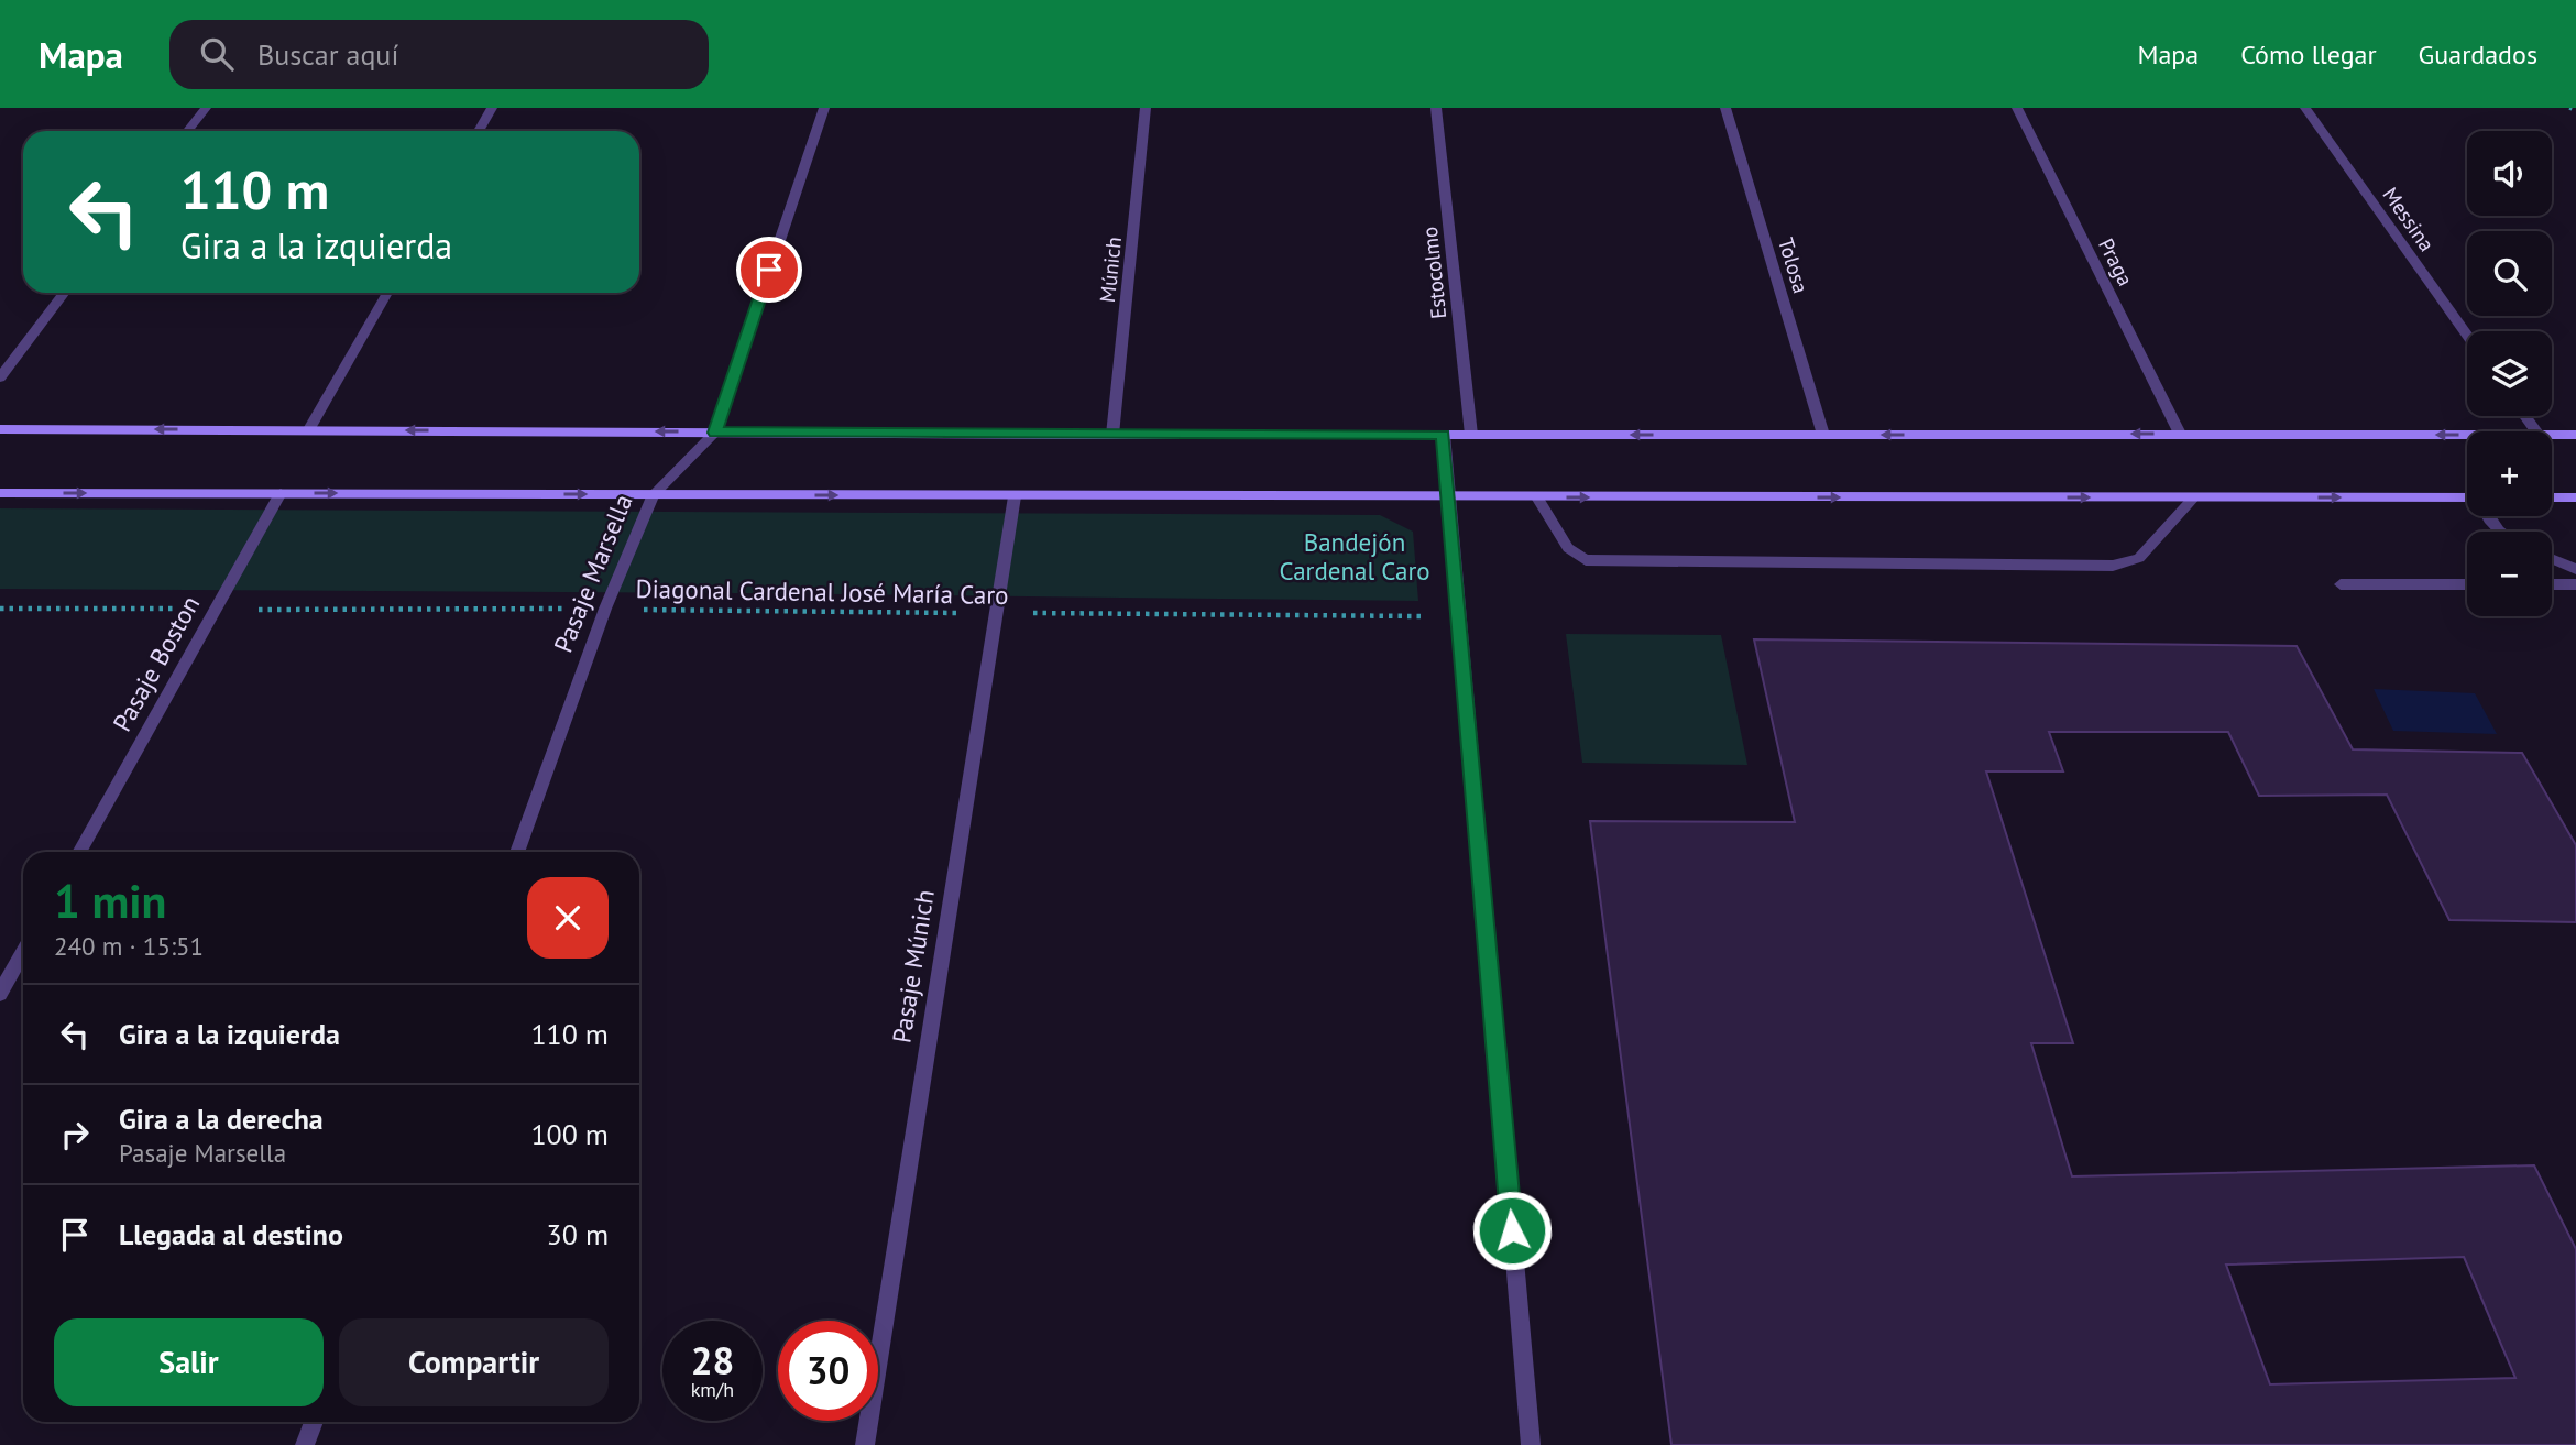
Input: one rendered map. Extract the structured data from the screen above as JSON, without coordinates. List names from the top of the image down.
{
  "streets": {
    "street": [
      "Messina",
      "Praga",
      "Tolosa",
      "Múnich",
      "Estocolmo",
      "Pasaje Marsella",
      "Pasaje Boston",
      "Pasaje Múnich"
    ],
    "path": ["Diagonal Cardenal José María Caro"]
  },
  "crossings": [
    ["Pasaje Marsella", "Diagonal Cardenal José María Caro"],
    ["Diagonal Cardenal José María Caro", "Pasaje Boston"],
    ["Diagonal Cardenal José María Caro", "Pasaje Múnich"]
  ],
  "parks": ["Bandejón Cardenal Caro"],
  "page": {
    "header": "Mapa",
    "search": "Buscar aquí",
    "nav": ["Mapa", "Cómo llegar", "Guardados"],
    "map_buttons": ["+", "−"],
    "turn": ["110 m", "Gira a la izquierda"],
    "heading": ["1 min", "240 m · 15:51"],
    "list": [
      {
        "name": "Gira a la izquierda",
        "value": "110 m"
      },
      {
        "name": "Gira a la derecha",
        "note": "Pasaje Marsella",
        "value": "100 m"
      },
      {
        "name": "Llegada al destino",
        "value": "30 m"
      }
    ],
    "buttons": ["Salir", "Compartir"],
    "speed": "28 km/h",
    "limit": "30"
  }
}
